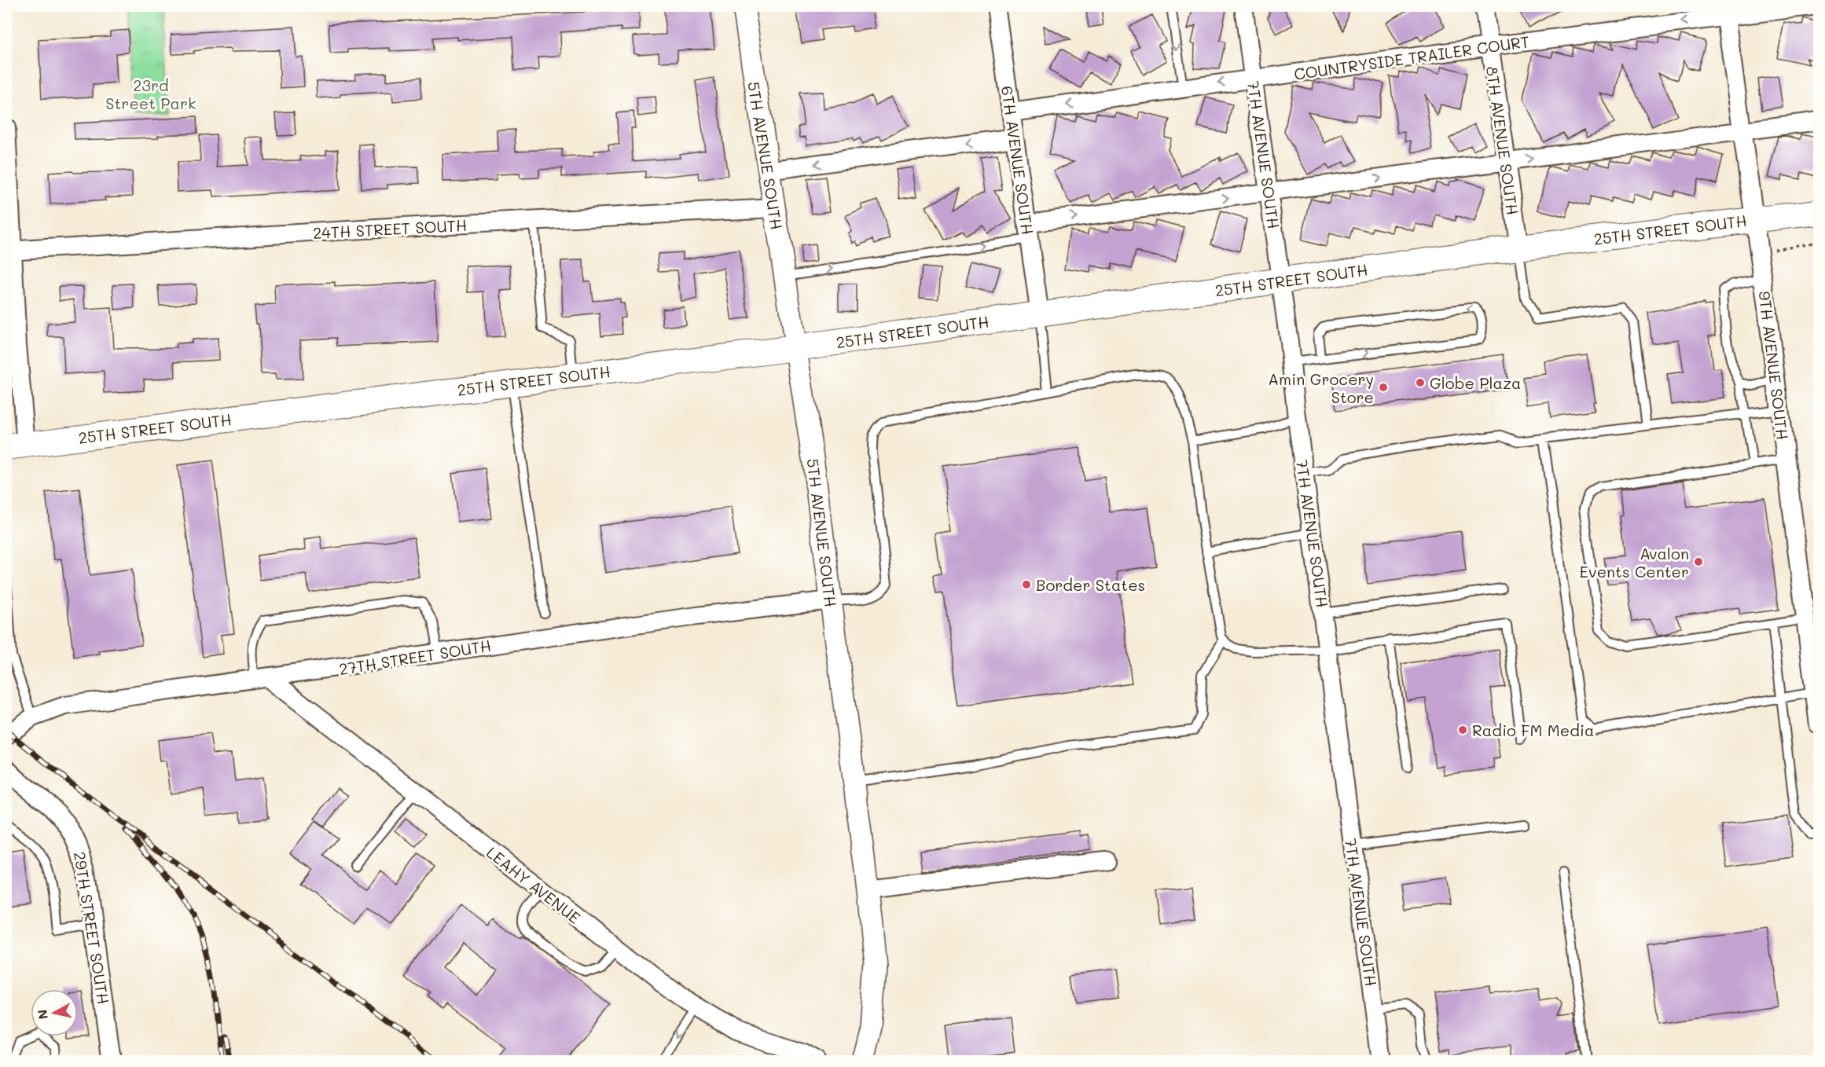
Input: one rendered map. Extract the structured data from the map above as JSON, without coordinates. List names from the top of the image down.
{
  "streets": {
    "main road": ["25TH STREET SOUTH"],
    "street": [
      "COUNTRYSIDE TRAILER COURT",
      "8TH AVENUE SOUTH",
      "7TH AVENUE SOUTH",
      "5TH AVENUE SOUTH",
      "6TH AVENUE SOUTH",
      "24TH STREET SOUTH",
      "9TH AVENUE SOUTH",
      "27TH STREET SOUTH",
      "LEAHY AVENUE",
      "29TH STREET SOUTH"
    ]
  },
  "crossings": [
    ["COUNTRYSIDE TRAILER COURT", "8TH AVENUE SOUTH"],
    ["COUNTRYSIDE TRAILER COURT", "7TH AVENUE SOUTH"],
    ["COUNTRYSIDE TRAILER COURT", "6TH AVENUE SOUTH"],
    ["COUNTRYSIDE TRAILER COURT", "9TH AVENUE SOUTH"],
    ["8TH AVENUE SOUTH", "25TH STREET SOUTH"],
    ["7TH AVENUE SOUTH", "25TH STREET SOUTH"],
    ["5TH AVENUE SOUTH", "24TH STREET SOUTH"],
    ["5TH AVENUE SOUTH", "25TH STREET SOUTH"],
    ["5TH AVENUE SOUTH", "27TH STREET SOUTH"],
    ["6TH AVENUE SOUTH", "25TH STREET SOUTH"],
    ["25TH STREET SOUTH", "9TH AVENUE SOUTH"],
    ["27TH STREET SOUTH", "LEAHY AVENUE"]
  ],
  "parks": ["23rd Street Park"],
  "places": [
    "Globe Plaza",
    "Amin Grocery Store",
    "Avalon Events Center",
    "Border States",
    "Radio FM Media"
  ],
  "north": "left"
}
